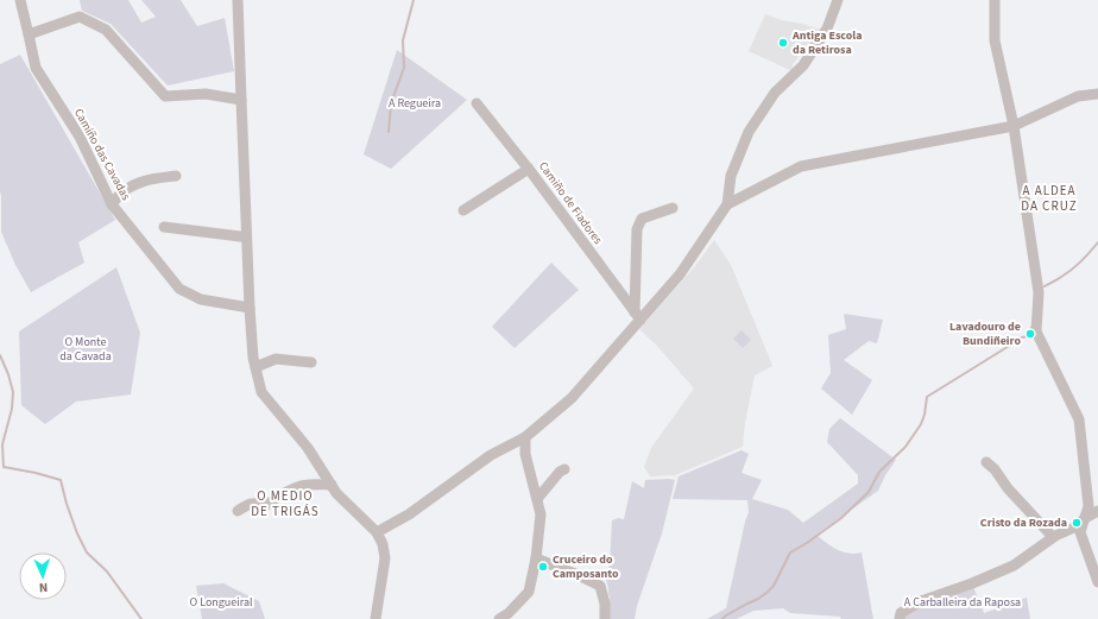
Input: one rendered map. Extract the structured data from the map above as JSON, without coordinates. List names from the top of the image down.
{
  "streets": {
    "street": ["Camiño das Cavadas", "Camiño de Fiadores"]
  },
  "districts": ["A ALDEA DA CRUZ", "O MEDIO DE TRIGÁS"],
  "parks": [
    "A Regueira",
    "O Monte da Cavada",
    "O Longueiral",
    "A Carballeira da Raposa"
  ],
  "places": [
    "Antiga Escola da Retirosa",
    "Lavadouro de Bundiñeiro",
    "Cristo da Rozada",
    "Cruceiro do Camposanto"
  ],
  "north": "bottom"
}
